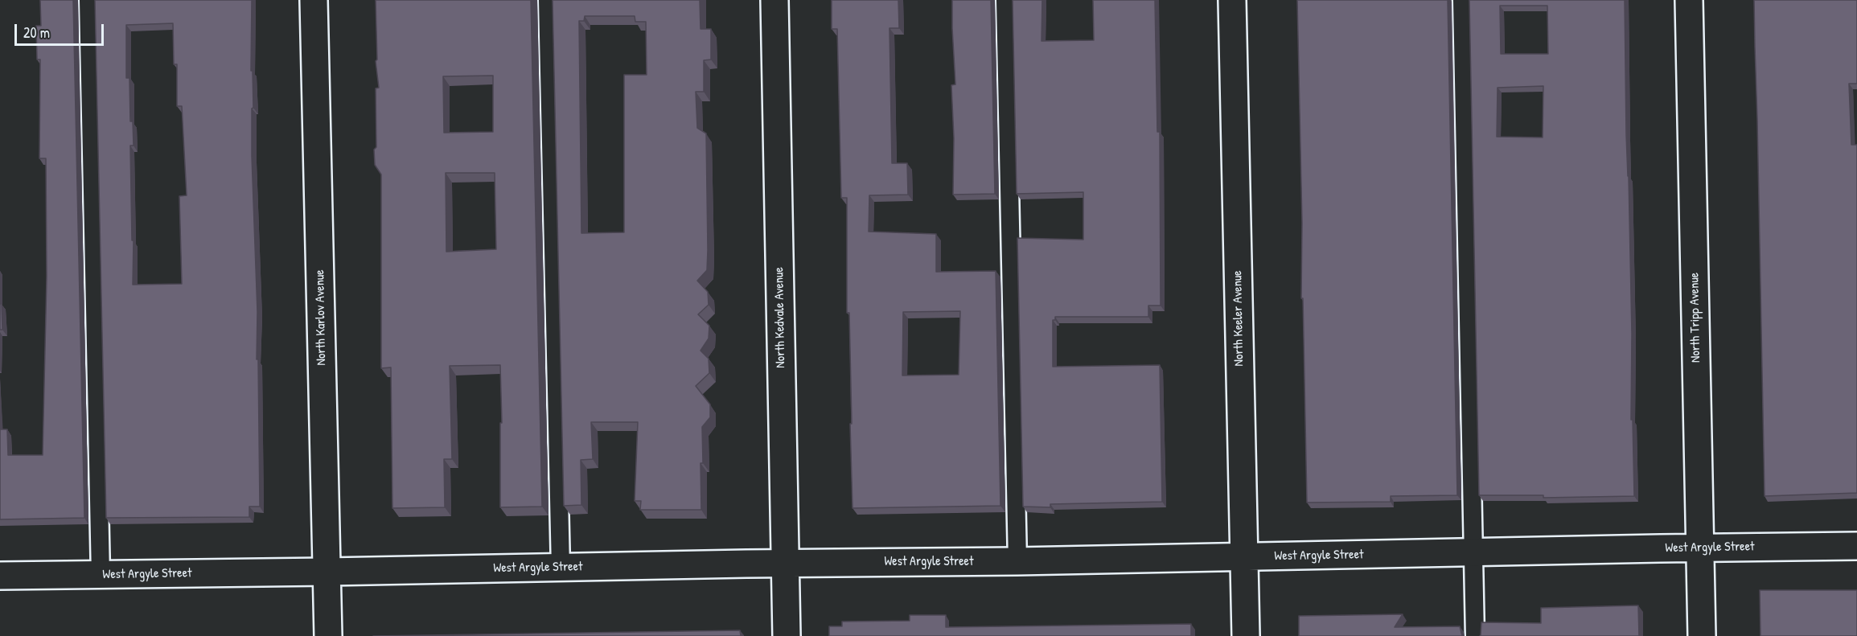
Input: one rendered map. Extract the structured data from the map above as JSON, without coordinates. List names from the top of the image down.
{
  "streets": {
    "street": [
      "North Karlov Avenue",
      "North Kedvale Avenue",
      "North Tripp Avenue",
      "North Keeler Avenue",
      "West Argyle Street"
    ]
  },
  "crossings": [
    ["North Karlov Avenue", "West Argyle Street"],
    ["North Kedvale Avenue", "West Argyle Street"],
    ["North Tripp Avenue", "West Argyle Street"],
    ["North Keeler Avenue", "West Argyle Street"]
  ],
  "scale_bar": "20 m"
}
